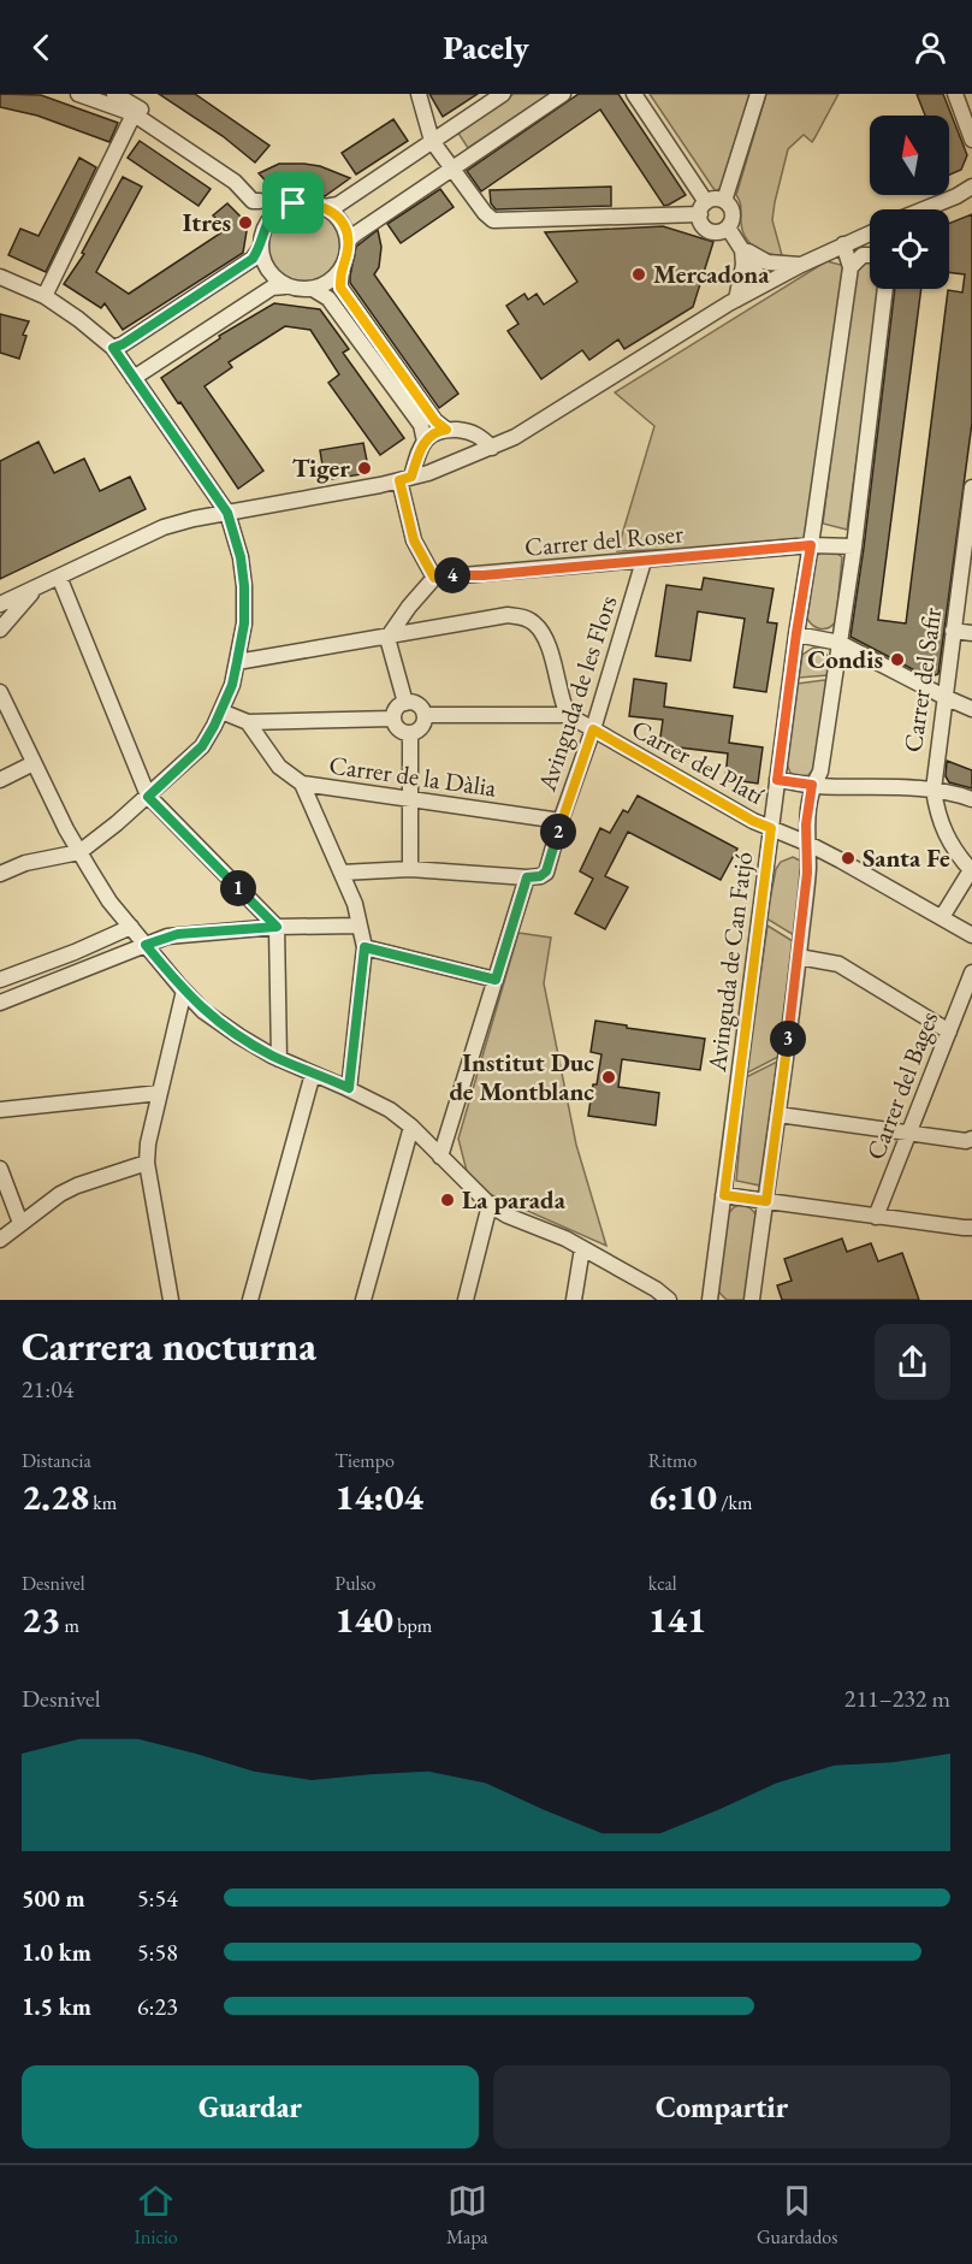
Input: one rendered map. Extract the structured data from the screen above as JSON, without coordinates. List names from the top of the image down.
{
  "streets": {
    "street": [
      "Carrer del Roser",
      "Carrer del Safir",
      "Avinguda de les Flors",
      "Carrer del Platí",
      "Carrer de la Dàlia",
      "Avinguda de Can Fatjó",
      "Carrer del Bages"
    ]
  },
  "crossings": [
    ["Carrer del Roser", "Avinguda de les Flors"],
    ["Carrer del Roser", "Avinguda de Can Fatjó"],
    ["Avinguda de les Flors", "Carrer del Platí"],
    ["Avinguda de les Flors", "Carrer de la Dàlia"],
    ["Carrer del Platí", "Avinguda de Can Fatjó"]
  ],
  "places": [
    "Itres",
    "Mercadona",
    "Tiger",
    "Condis",
    "Santa Fe",
    "Institut Duc de Montblanc",
    "La parada"
  ],
  "north": "top",
  "page": {
    "header": "Pacely",
    "pins": [
      "4",
      "2",
      "1",
      "3"
    ],
    "heading": ["Carrera nocturna", "21:04"],
    "stats": [
      ["Distancia", "2.28 km"],
      ["Tiempo", "14:04"],
      ["Ritmo", "6:10 /km"],
      ["Desnivel", "23 m"],
      ["Pulso", "140 bpm"],
      ["kcal", "141"]
    ],
    "chart": ["Desnivel", "211–232 m"],
    "list": [
      {
        "name": "500 m",
        "note": "5:54"
      },
      {
        "name": "1.0 km",
        "note": "5:58"
      },
      {
        "name": "1.5 km",
        "note": "6:23"
      }
    ],
    "buttons": ["Guardar", "Compartir"],
    "tabs": ["Inicio", "Mapa", "Guardados"]
  }
}
